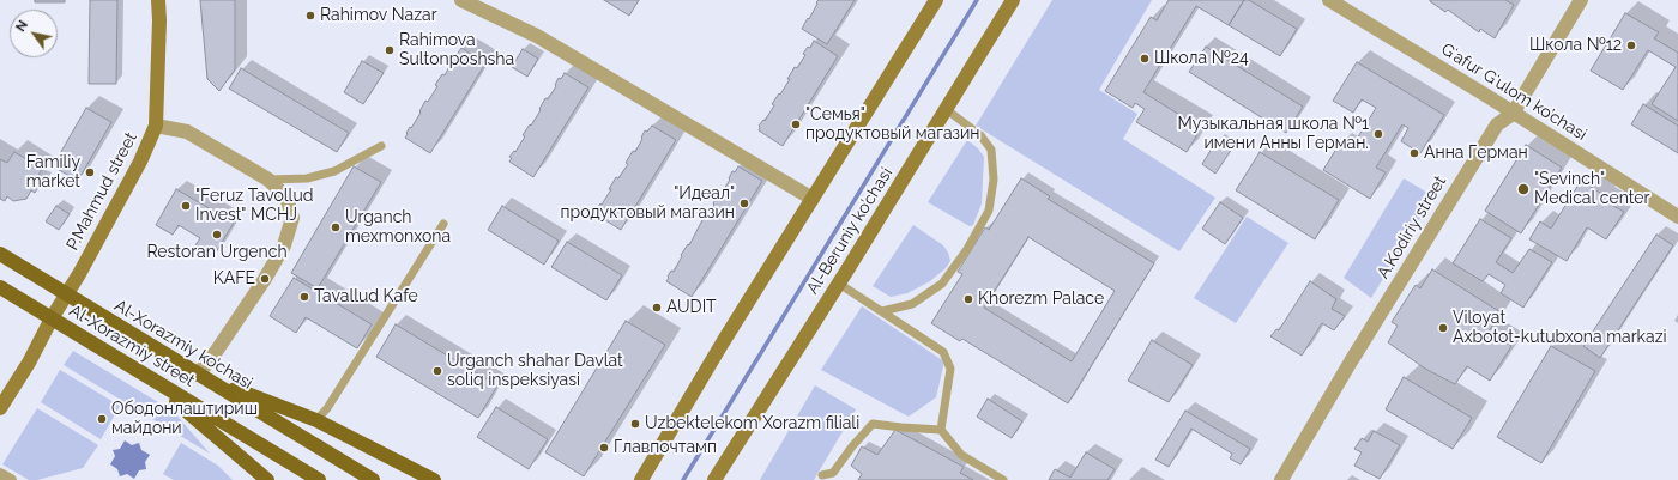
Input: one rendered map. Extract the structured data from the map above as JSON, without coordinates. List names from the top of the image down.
{
  "streets": {
    "main road": [
      "P.Mahmud street",
      "Al-Beruniy ko’chasi",
      "Al-Xorazmiy ko’chasi",
      "Al-Xorazmiy street"
    ],
    "street": ["Gʻafur Gʻulom ko’chasi", "A.Kodiriy street"]
  },
  "crossings": [
    ["Gʻafur Gʻulom ko’chasi", "A.Kodiriy street"],
    ["P.Mahmud street", "Al-Xorazmiy ko’chasi"],
    ["P.Mahmud street", "Al-Xorazmiy street"]
  ],
  "places": [
    "Rahimov Nazar",
    "Школа №12",
    "Rahimova Sultonposhsha",
    "Школа №24",
    "\"Семья\" продуктовый магазин",
    "Музыкальная школа №1 имени Анны Герман.",
    "Анна Герман",
    "Familiy market",
    "\"Sevinch\" Medical center",
    "\"Идеал\" продуктовый магазин",
    "\"Feruz Tavollud Invest\" MCHJ",
    "Urganch mexmonxona",
    "Restoran Urgench",
    "KAFE",
    "Tavallud Kafe",
    "Khorezm Palace",
    "AUDIT",
    "Viloyat Axbotot-kutubxona markazi",
    "Urganch shahar Davlat soliq inspeksiyasi",
    "Ободонлаштириш майдони",
    "Uzbektelekom Xorazm filiali",
    "Главпочтамп"
  ],
  "north": "top left"
}
